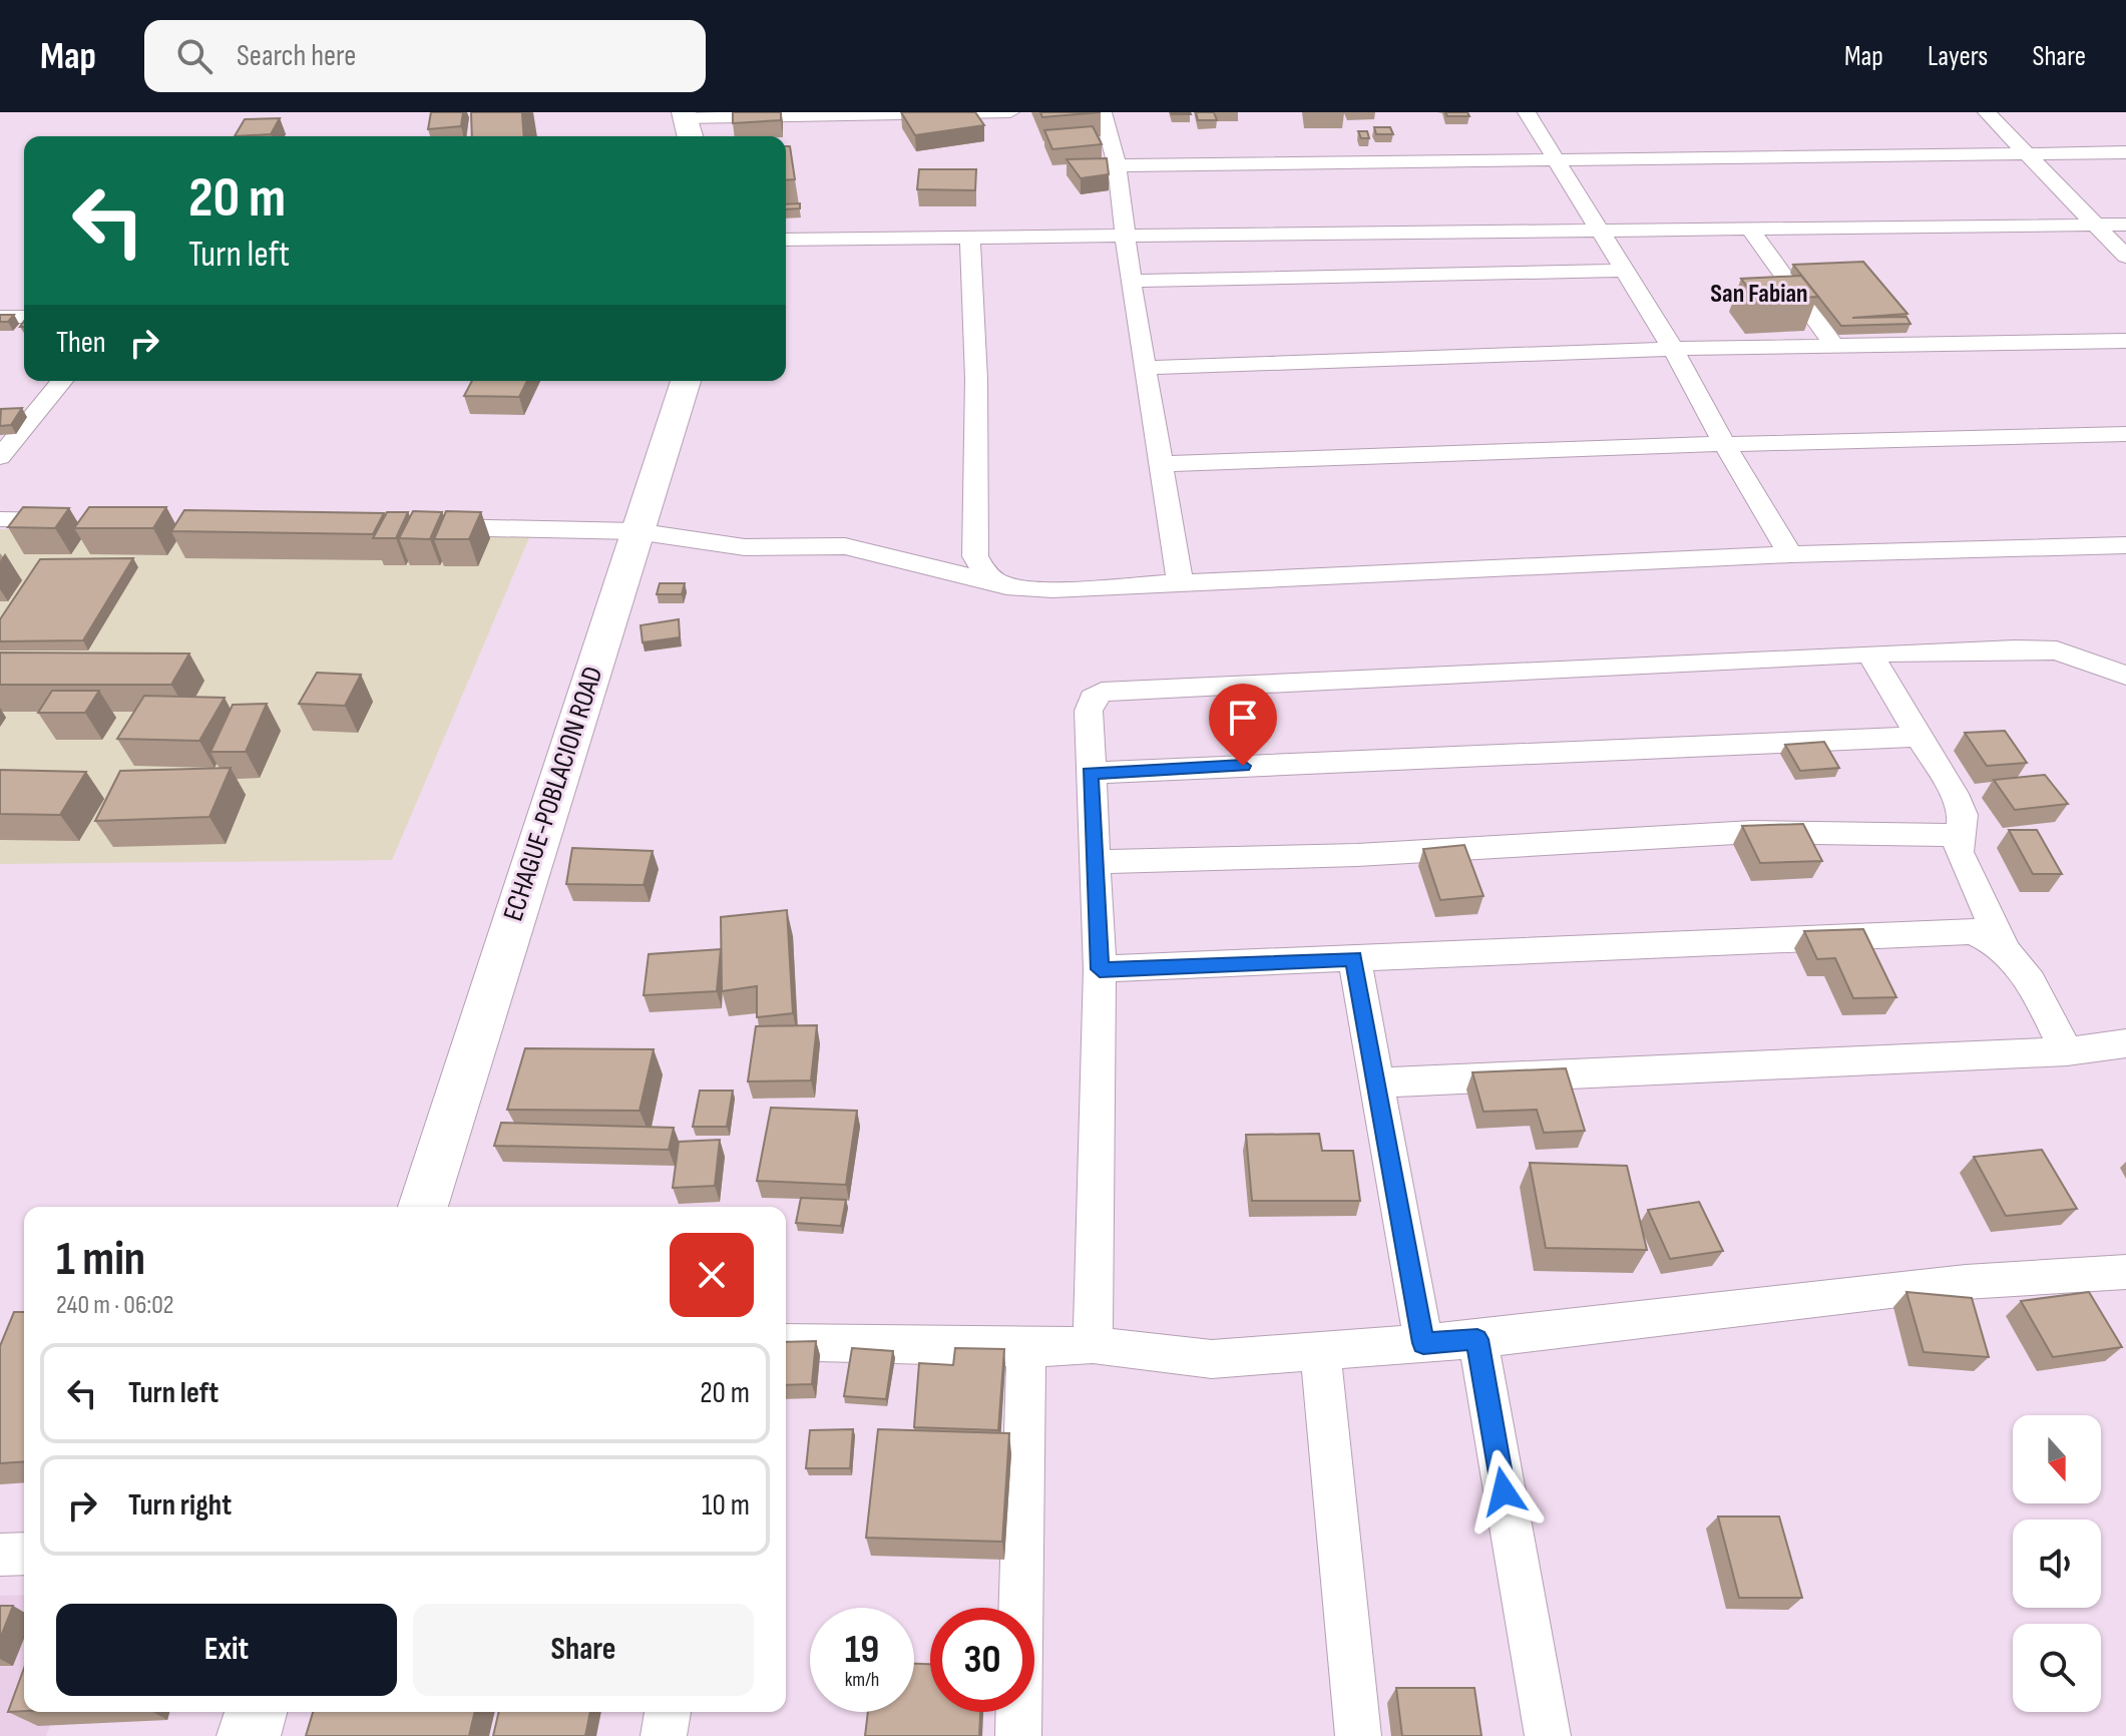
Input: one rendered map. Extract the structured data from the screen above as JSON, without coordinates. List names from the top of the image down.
{
  "streets": {
    "main road": ["ECHAGUE-POBLACION ROAD"]
  },
  "districts": ["San Fabian"],
  "north": "bottom",
  "page": {
    "header": "Map",
    "search": "Search here",
    "nav": ["Map", "Layers", "Share"],
    "turn": ["20 m", "Turn left"],
    "then": "Then",
    "heading": ["1 min", "240 m · 06:02"],
    "list": [
      {
        "name": "Turn left",
        "value": "20 m"
      },
      {
        "name": "Turn right",
        "value": "10 m"
      }
    ],
    "buttons": ["Exit", "Share"],
    "speed": "19 km/h",
    "limit": "30"
  }
}
